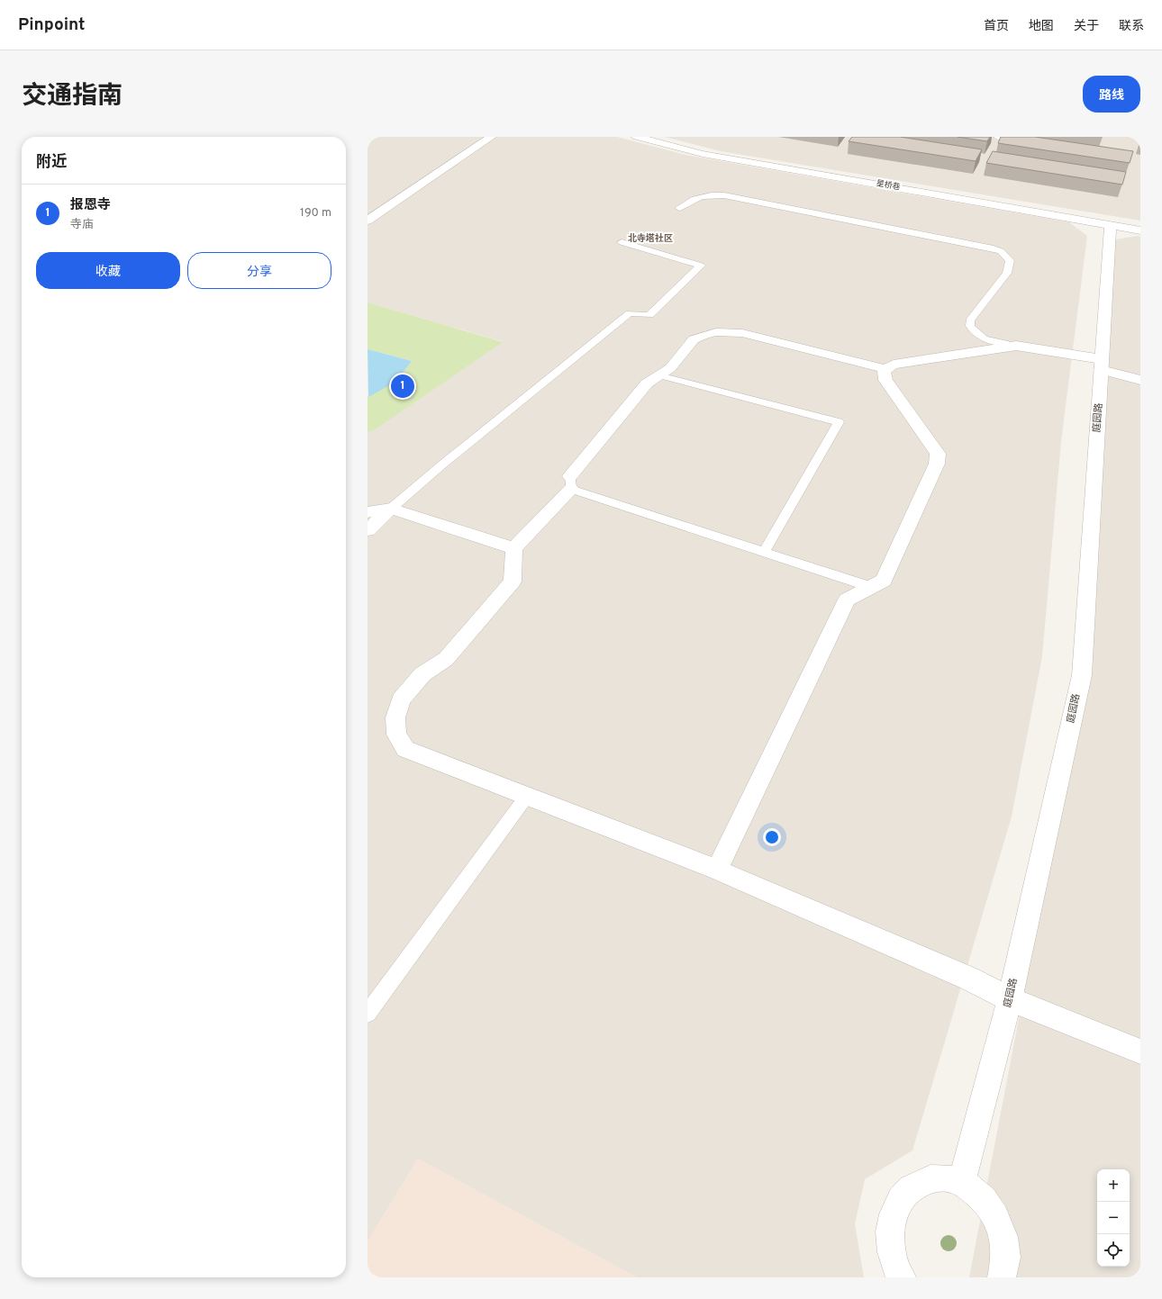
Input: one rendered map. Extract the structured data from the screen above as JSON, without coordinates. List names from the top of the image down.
{
  "streets": {
    "street": ["星桥巷", "庭园路"]
  },
  "crossings": [
    ["星桥巷", "庭园路"]
  ],
  "districts": ["北寺塔社区"],
  "page": {
    "header": "Pinpoint",
    "nav": [
      "首页",
      "地图",
      "关于",
      "联系"
    ],
    "title": "交通指南",
    "buttons": [
      "路线",
      ["收藏", "分享"]
    ],
    "heading": "附近",
    "list": [
      {
        "mark": "1",
        "name": "报恩寺",
        "note": "寺庙",
        "value": "190 m"
      }
    ],
    "pins": "1",
    "map_buttons": ["+", "−"]
  }
}
